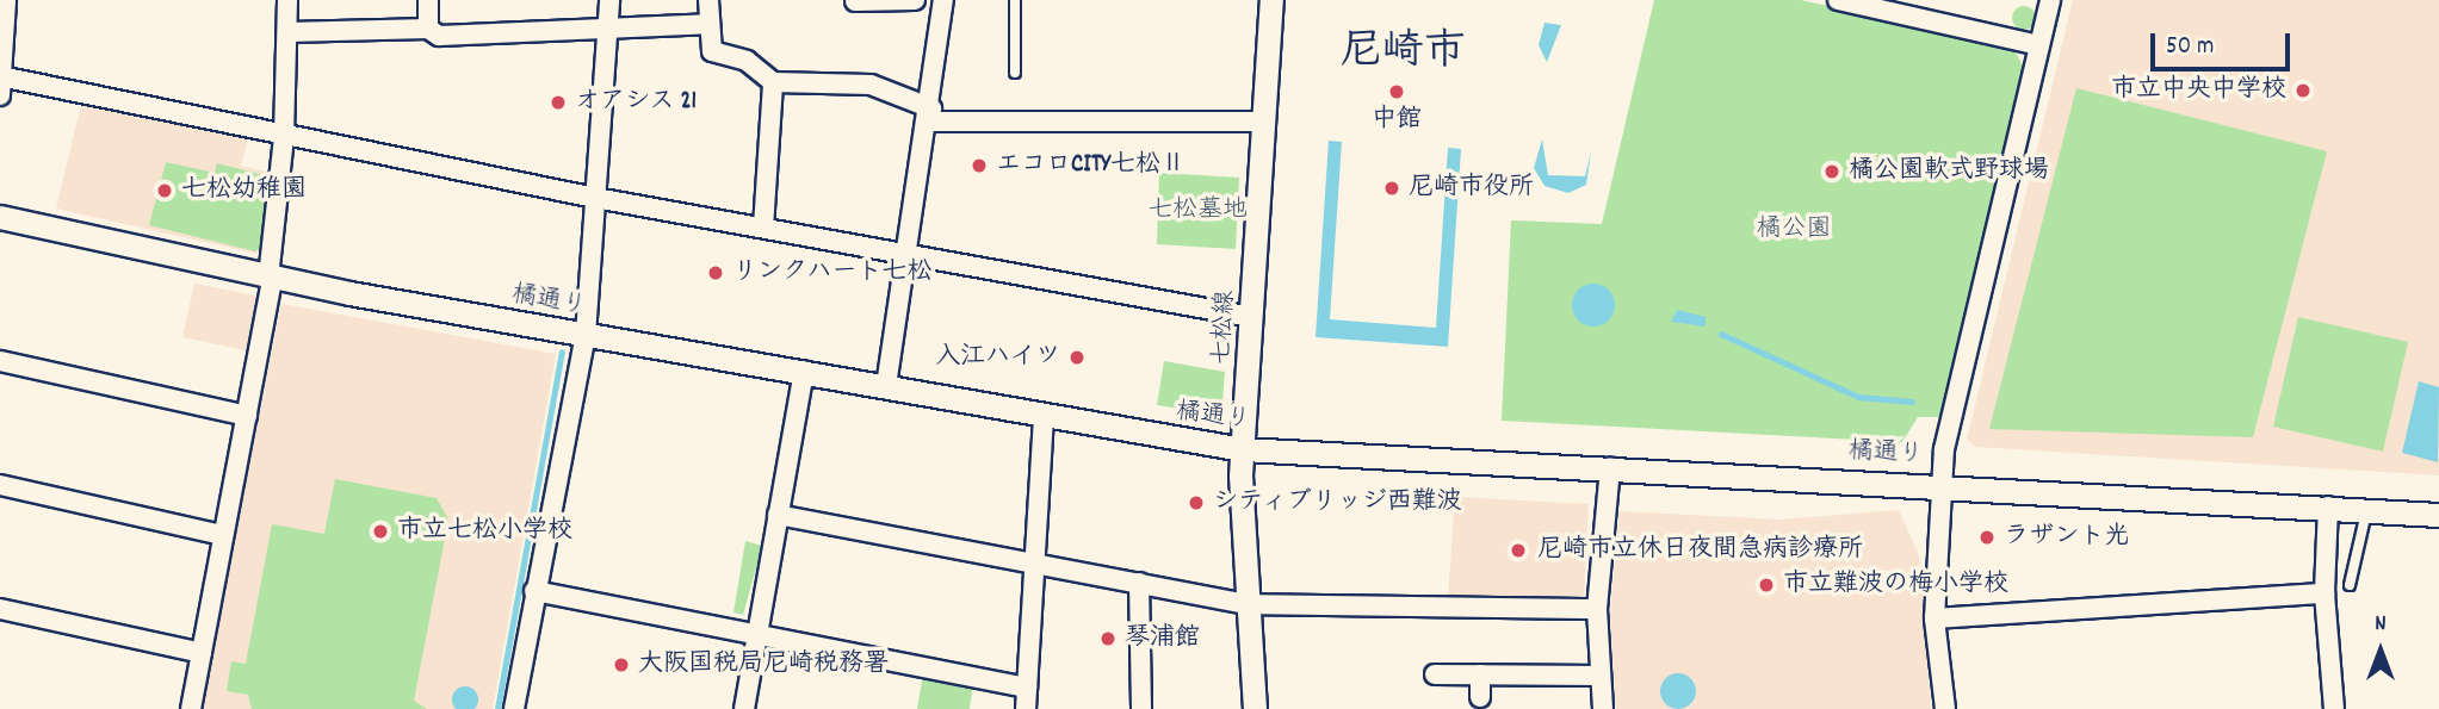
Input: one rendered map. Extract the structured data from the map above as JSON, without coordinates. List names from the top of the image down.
{
  "streets": {
    "street": ["橘通り", "七松線"]
  },
  "crossings": [
    ["橘通り", "七松線"]
  ],
  "districts": ["尼崎市"],
  "parks": ["七松墓地", "橘公園"],
  "places": [
    "市立中央中学校",
    "中館",
    "オアシス 21",
    "エコロCITY七松Ⅱ",
    "橘公園軟式野球場",
    "尼崎市役所",
    "七松幼稚園",
    "リンクハート七松",
    "入江ハイツ",
    "シティブリッジ西難波",
    "市立七松小学校",
    "ラザント光",
    "尼崎市立休日夜間急病診療所",
    "市立難波の梅小学校",
    "琴浦館",
    "大阪国税局尼崎税務署"
  ],
  "scale_bar": "50 m",
  "north": "top"
}
